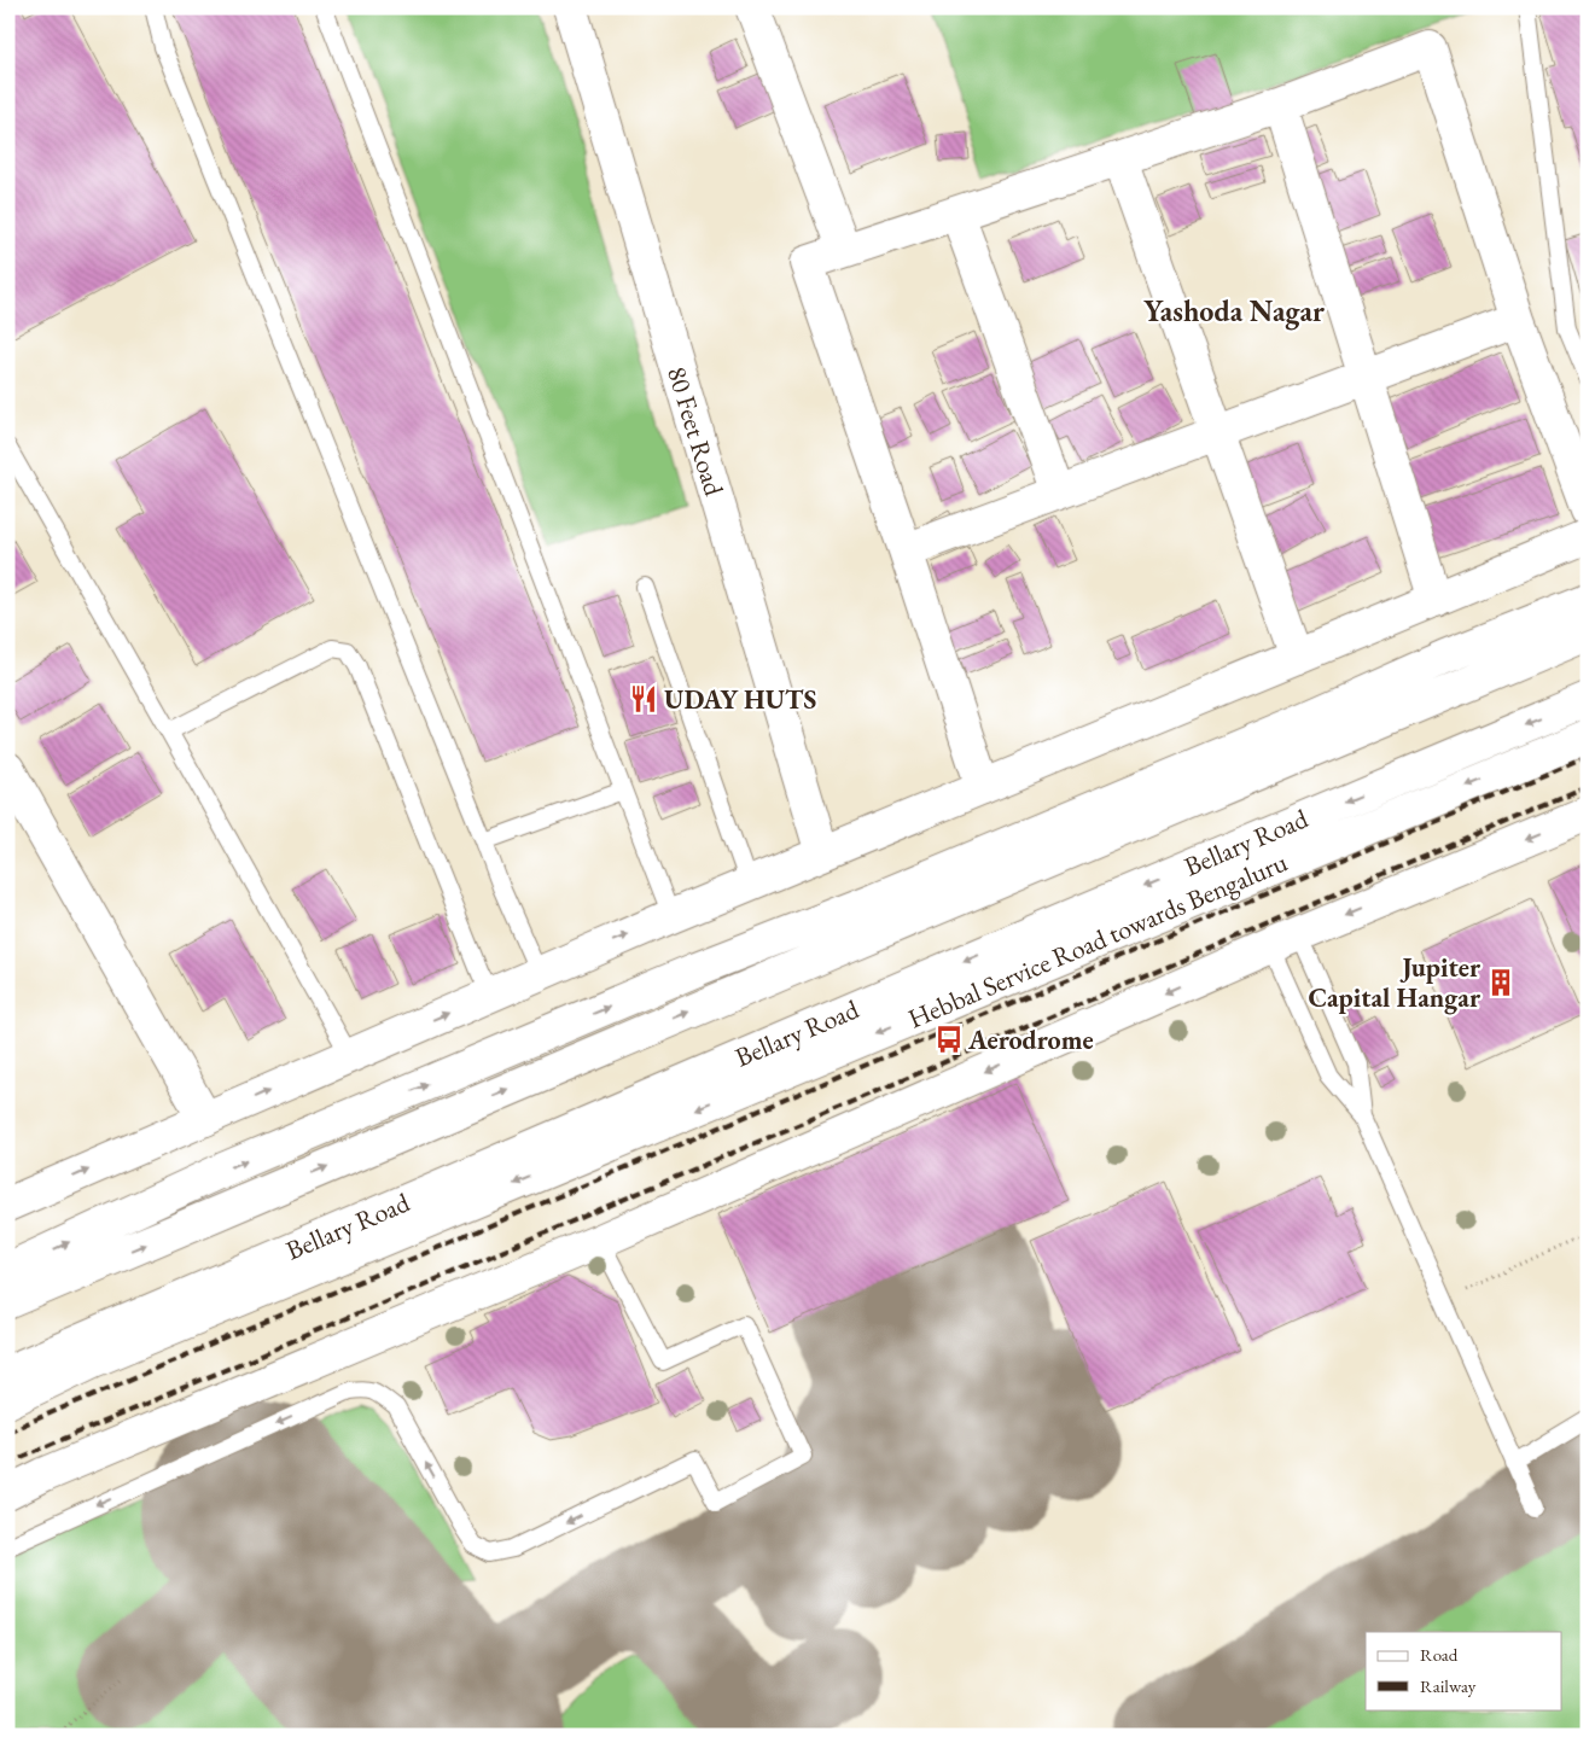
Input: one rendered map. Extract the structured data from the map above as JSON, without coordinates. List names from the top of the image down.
{
  "streets": {
    "main road": ["80 Feet Road", "Bellary Road", "Hebbal Service Road towards Bengaluru"]
  },
  "districts": ["Yashoda Nagar"],
  "places": {
    "restaurant": ["UDAY HUTS"],
    "building": ["Jupiter Capital Hangar"],
    "bus stop": ["Aerodrome"]
  },
  "legend": ["Road", "Railway"]
}
